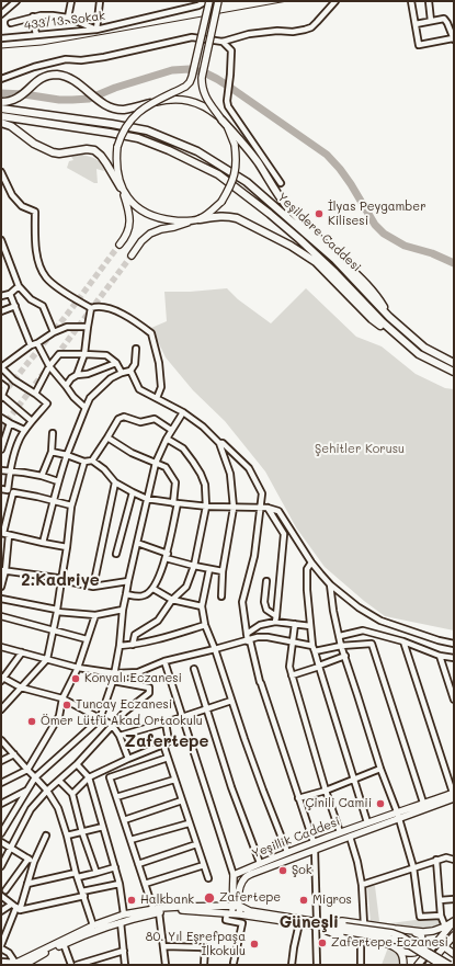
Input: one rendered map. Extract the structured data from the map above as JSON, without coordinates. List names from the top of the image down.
{
  "streets": {
    "highway": ["Yeşildere Caddesi"],
    "main road": ["Yeşillik Caddesi"],
    "street": ["433/13. Sokak"]
  },
  "districts": ["2.Kadriye", "Zafertepe", "Güneşli"],
  "parks": ["Şehitler Korusu"],
  "places": [
    "İlyas Peygamber Kilisesi",
    "Konyalı Eczanesi",
    "Tuncay Eczanesi",
    "Ömer Lütfü Akad Ortaokulu",
    "Çinili Camii",
    "Şok",
    "Zafertepe",
    "Halkbank",
    "Migros",
    "Zafertepe Eczanesi",
    "80. Yıl Eşrefpaşa İlkokulu"
  ]
}
